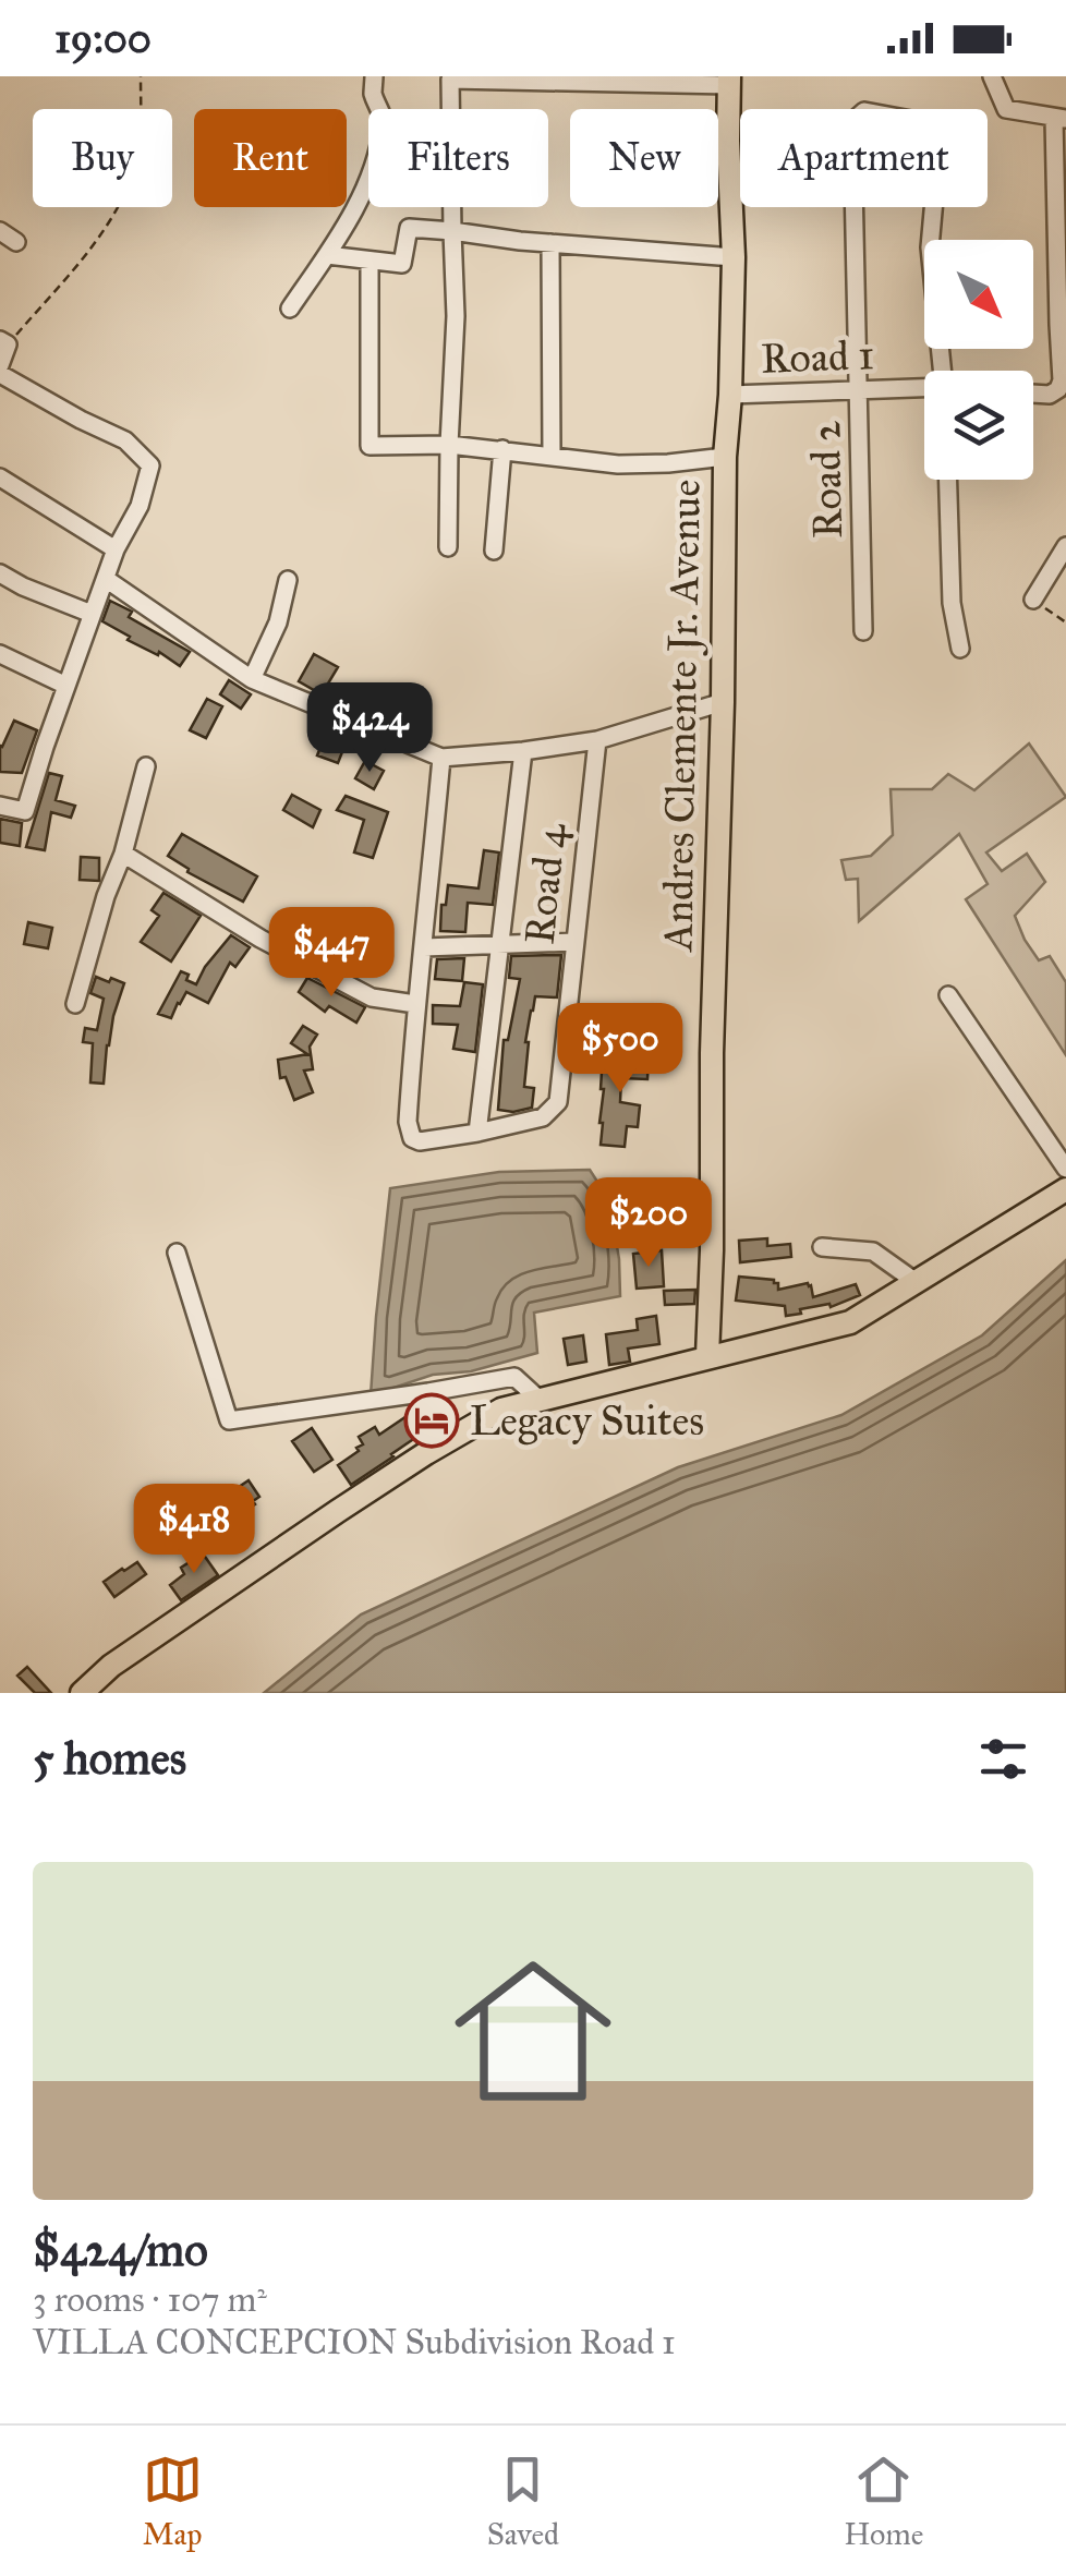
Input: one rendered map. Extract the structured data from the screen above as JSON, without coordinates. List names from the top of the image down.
{
  "streets": {
    "main road": ["Andres Clemente Jr. Avenue"],
    "street": ["Road 1", "Road 2", "Road 4"]
  },
  "crossings": [
    ["Road 1", "Road 2"],
    ["Road 1", "Andres Clemente Jr. Avenue"]
  ],
  "places": {
    "hotel": ["Legacy Suites"]
  },
  "north": "bottom right",
  "page": {
    "status": "19:00",
    "chip": [
      "Buy",
      "Rent",
      "Filters",
      "New",
      "Apartment"
    ],
    "price": [
      "$424",
      "$447",
      "$500",
      "$200",
      "$418"
    ],
    "heading": "5 homes",
    "list": [
      {
        "name": "$424/mo",
        "note": "3 rooms · 107 m² · VILLA CONCEPCION Subdivision Road 1"
      }
    ],
    "tabs": ["Map", "Saved", "Home"]
  }
}
